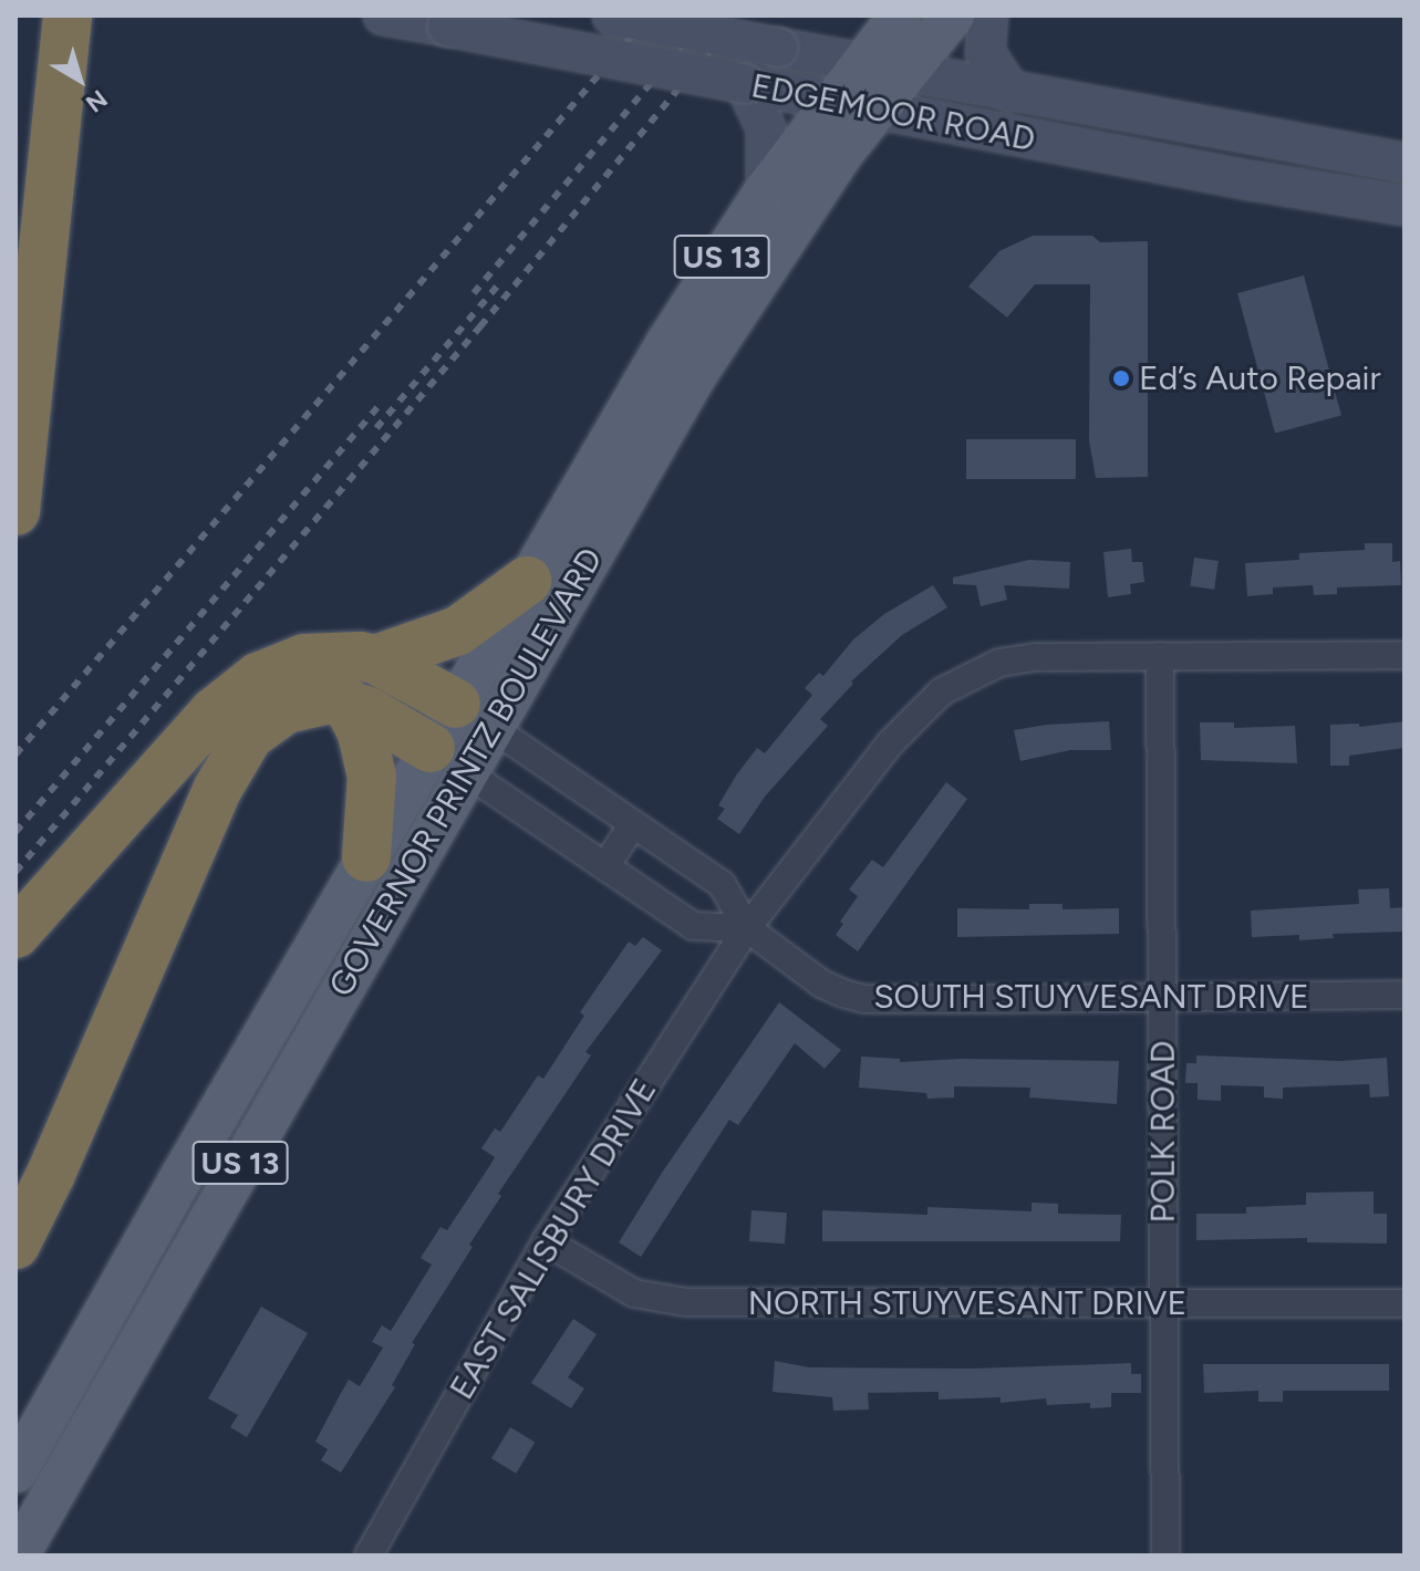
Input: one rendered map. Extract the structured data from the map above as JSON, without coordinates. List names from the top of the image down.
{
  "streets": {
    "main road": ["EDGEMOOR ROAD", "US 13", "GOVERNOR PRINTZ BOULEVARD"],
    "street": [
      "SOUTH STUYVESANT DRIVE",
      "POLK ROAD",
      "EAST SALISBURY DRIVE",
      "NORTH STUYVESANT DRIVE"
    ]
  },
  "crossings": [
    ["EDGEMOOR ROAD", "GOVERNOR PRINTZ BOULEVARD"],
    ["GOVERNOR PRINTZ BOULEVARD", "SOUTH STUYVESANT DRIVE"],
    ["SOUTH STUYVESANT DRIVE", "POLK ROAD"],
    ["SOUTH STUYVESANT DRIVE", "EAST SALISBURY DRIVE"],
    ["POLK ROAD", "EAST SALISBURY DRIVE"],
    ["POLK ROAD", "NORTH STUYVESANT DRIVE"],
    ["EAST SALISBURY DRIVE", "NORTH STUYVESANT DRIVE"]
  ],
  "places": ["Ed’s Auto Repair"],
  "north": "bottom right"
}
